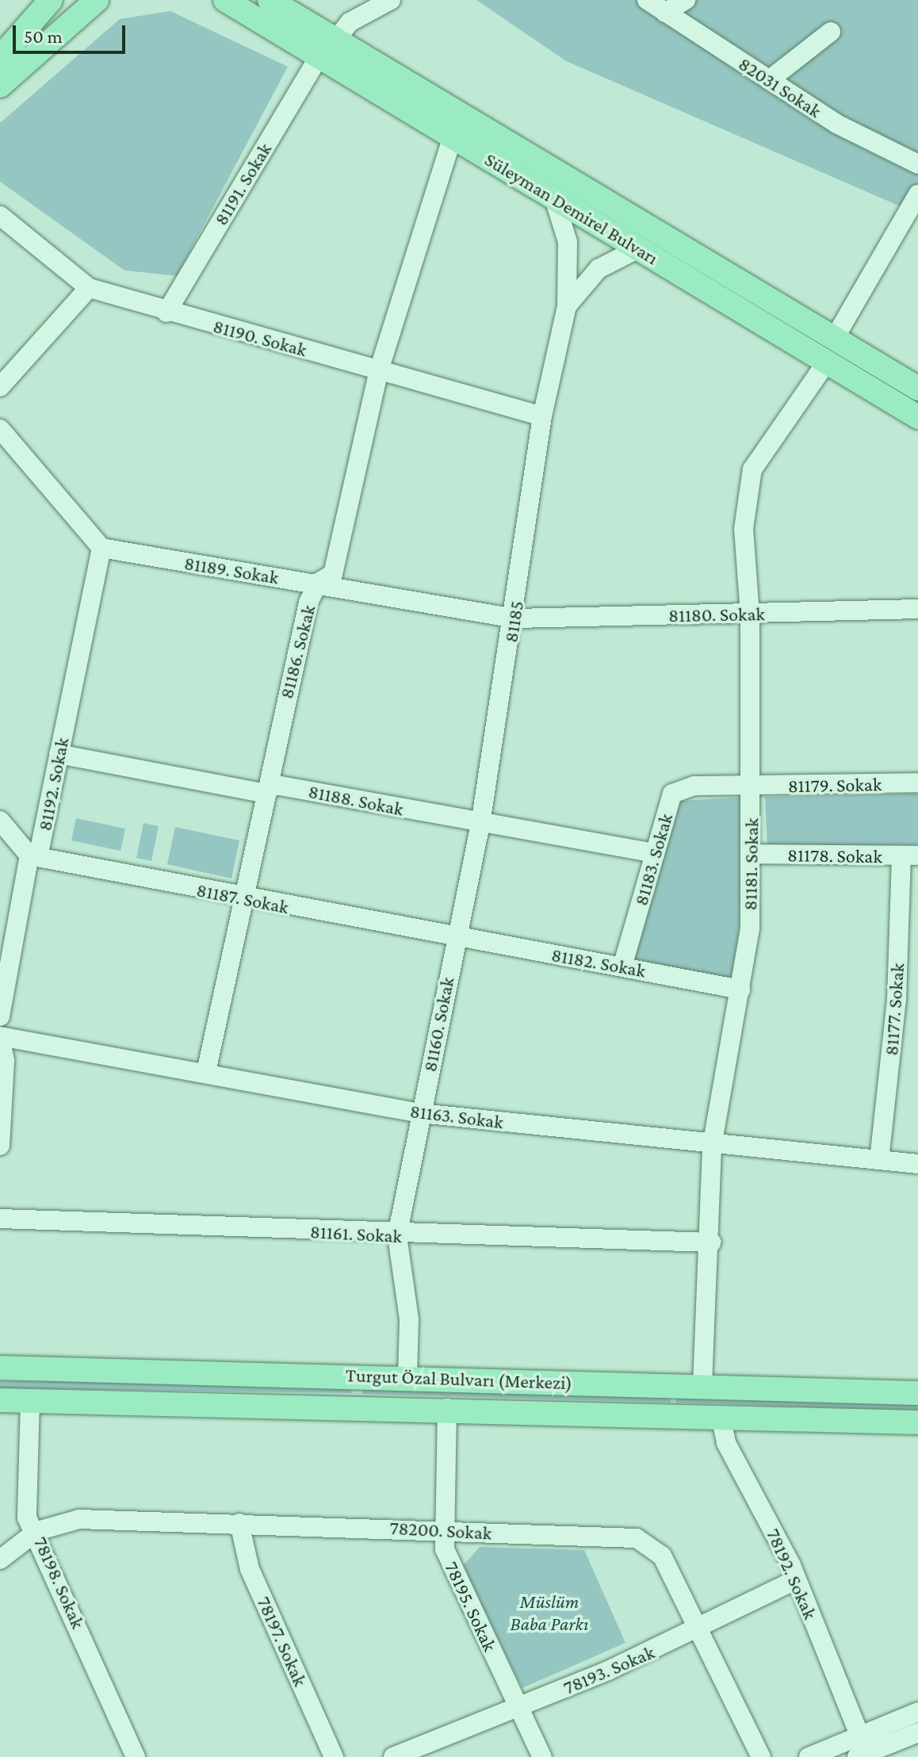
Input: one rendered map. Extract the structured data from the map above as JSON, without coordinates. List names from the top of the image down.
{
  "streets": {
    "main road": ["Süleyman Demirel Bulvarı", "Turgut Özal Bulvarı (Merkezi)"],
    "street": [
      "82031 Sokak",
      "81191. Sokak",
      "81190. Sokak",
      "81189. Sokak",
      "81180. Sokak",
      "81185",
      "81186. Sokak",
      "81192. Sokak",
      "81179. Sokak",
      "81188. Sokak",
      "81178. Sokak",
      "81183. Sokak",
      "81181. Sokak",
      "81187. Sokak",
      "81182. Sokak",
      "81177. Sokak",
      "81160. Sokak",
      "81163. Sokak",
      "81161. Sokak",
      "78200. Sokak",
      "78192. Sokak",
      "78198. Sokak",
      "78195. Sokak",
      "78197. Sokak",
      "78193. Sokak"
    ]
  },
  "crossings": [
    ["81191. Sokak", "Süleyman Demirel Bulvarı"],
    ["81191. Sokak", "81190. Sokak"],
    ["Süleyman Demirel Bulvarı", "81185"],
    ["Süleyman Demirel Bulvarı", "81186. Sokak"],
    ["Süleyman Demirel Bulvarı", "81181. Sokak"],
    ["81190. Sokak", "81185"],
    ["81190. Sokak", "81186. Sokak"],
    ["81189. Sokak", "81180. Sokak"],
    ["81189. Sokak", "81185"],
    ["81189. Sokak", "81186. Sokak"],
    ["81189. Sokak", "81192. Sokak"],
    ["81180. Sokak", "81185"],
    ["81180. Sokak", "81181. Sokak"],
    ["81185", "81188. Sokak"],
    ["81185", "81187. Sokak"],
    ["81185", "81182. Sokak"],
    ["81185", "81160. Sokak"],
    ["81186. Sokak", "81188. Sokak"],
    ["81186. Sokak", "81187. Sokak"],
    ["81186. Sokak", "81163. Sokak"],
    ["81192. Sokak", "81188. Sokak"],
    ["81192. Sokak", "81187. Sokak"],
    ["81179. Sokak", "81183. Sokak"],
    ["81179. Sokak", "81181. Sokak"],
    ["81188. Sokak", "81183. Sokak"],
    ["81178. Sokak", "81181. Sokak"],
    ["81178. Sokak", "81177. Sokak"],
    ["81183. Sokak", "81181. Sokak"],
    ["81183. Sokak", "81182. Sokak"],
    ["81181. Sokak", "81182. Sokak"],
    ["81181. Sokak", "81163. Sokak"],
    ["81181. Sokak", "81161. Sokak"],
    ["81181. Sokak", "Turgut Özal Bulvarı (Merkezi)"],
    ["81187. Sokak", "81182. Sokak"],
    ["81187. Sokak", "81160. Sokak"],
    ["81182. Sokak", "81160. Sokak"],
    ["81177. Sokak", "81163. Sokak"],
    ["81160. Sokak", "81163. Sokak"],
    ["81160. Sokak", "81161. Sokak"],
    ["81160. Sokak", "Turgut Özal Bulvarı (Merkezi)"],
    ["Turgut Özal Bulvarı (Merkezi)", "78192. Sokak"],
    ["Turgut Özal Bulvarı (Merkezi)", "78198. Sokak"],
    ["Turgut Özal Bulvarı (Merkezi)", "78195. Sokak"],
    ["78200. Sokak", "78198. Sokak"],
    ["78200. Sokak", "78195. Sokak"],
    ["78200. Sokak", "78197. Sokak"],
    ["78200. Sokak", "78193. Sokak"],
    ["78192. Sokak", "78193. Sokak"],
    ["78195. Sokak", "78193. Sokak"]
  ],
  "parks": ["Müslüm Baba Parkı"],
  "scale_bar": "50 m"
}
